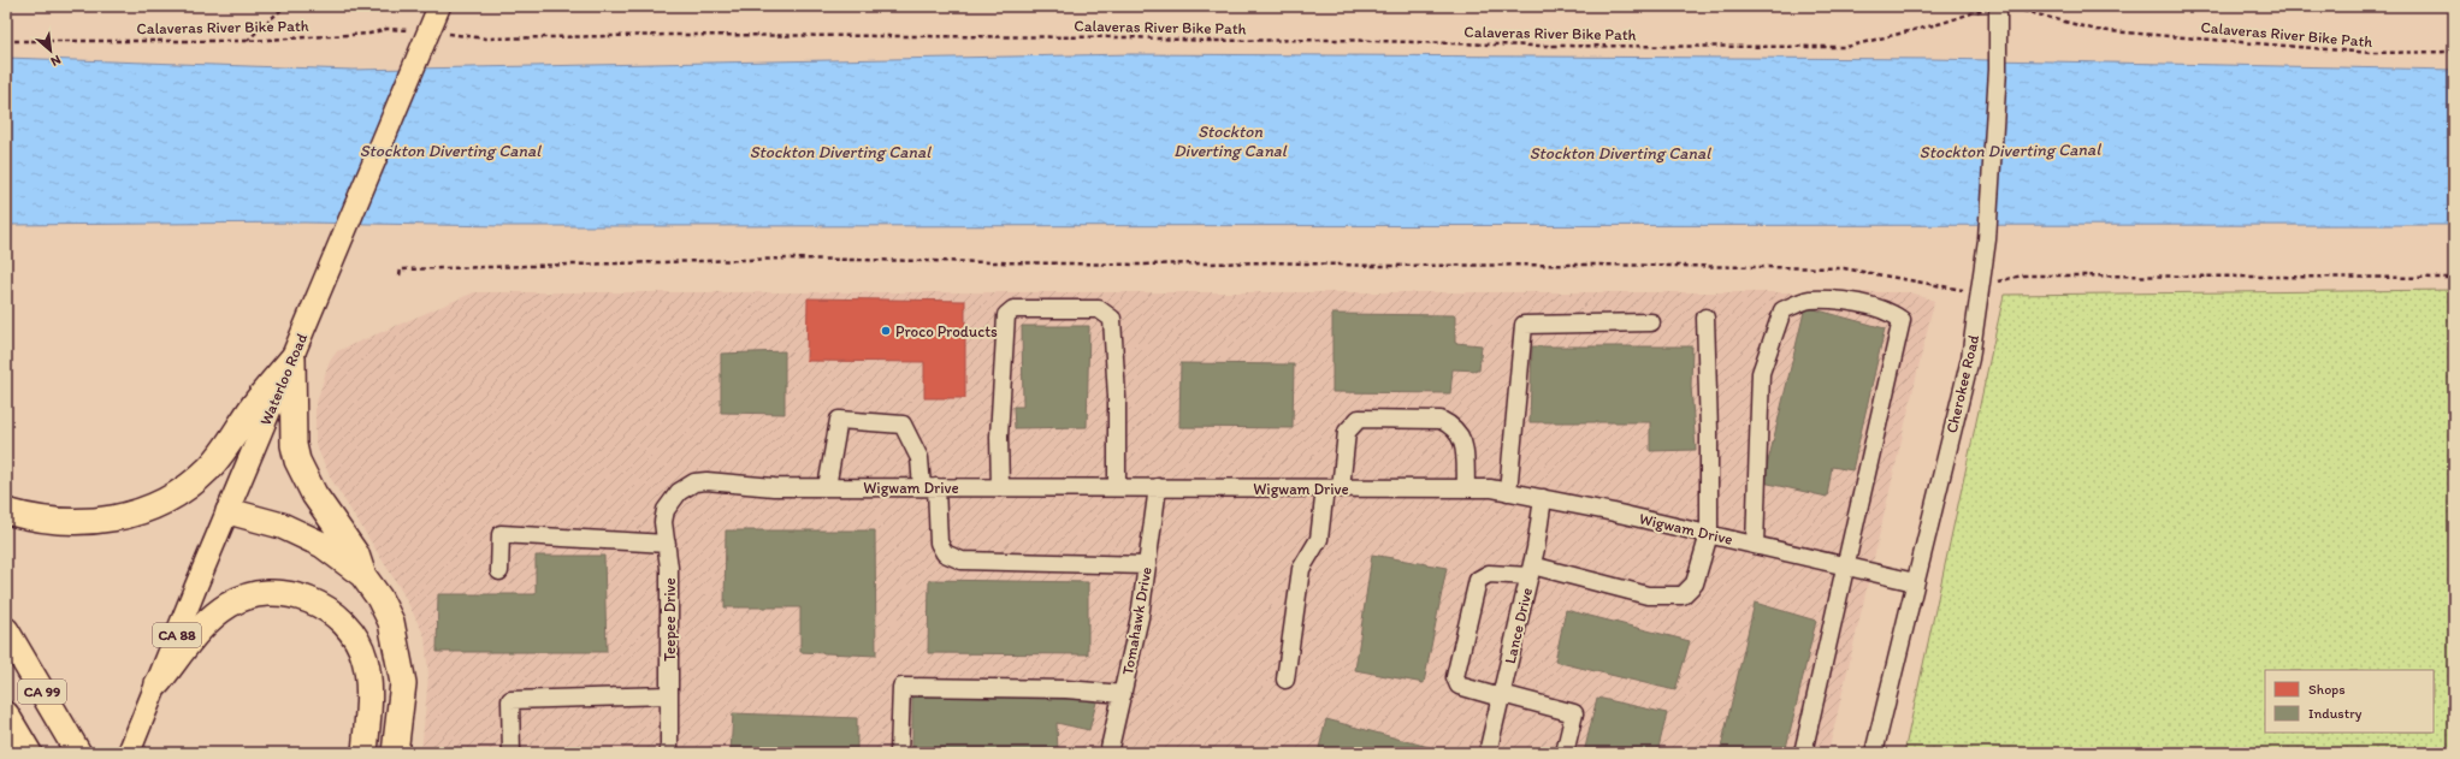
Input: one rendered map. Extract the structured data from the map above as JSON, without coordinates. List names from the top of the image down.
{
  "streets": {
    "highway": ["CA 99"],
    "main road": ["Waterloo Road", "CA 88"],
    "street": [
      "Cherokee Road",
      "Wigwam Drive",
      "Teepee Drive",
      "Tomahawk Drive",
      "Lance Drive"
    ],
    "path": ["Calaveras River Bike Path"]
  },
  "crossings": [
    ["Calaveras River Bike Path", "Waterloo Road"],
    ["Calaveras River Bike Path", "Cherokee Road"],
    ["Cherokee Road", "Wigwam Drive"],
    ["Wigwam Drive", "Teepee Drive"],
    ["Wigwam Drive", "Tomahawk Drive"],
    ["Wigwam Drive", "Lance Drive"]
  ],
  "water": ["Stockton Diverting Canal"],
  "places": ["Proco Products"],
  "legend": ["Shops", "Industry"],
  "north": "bottom right"
}
